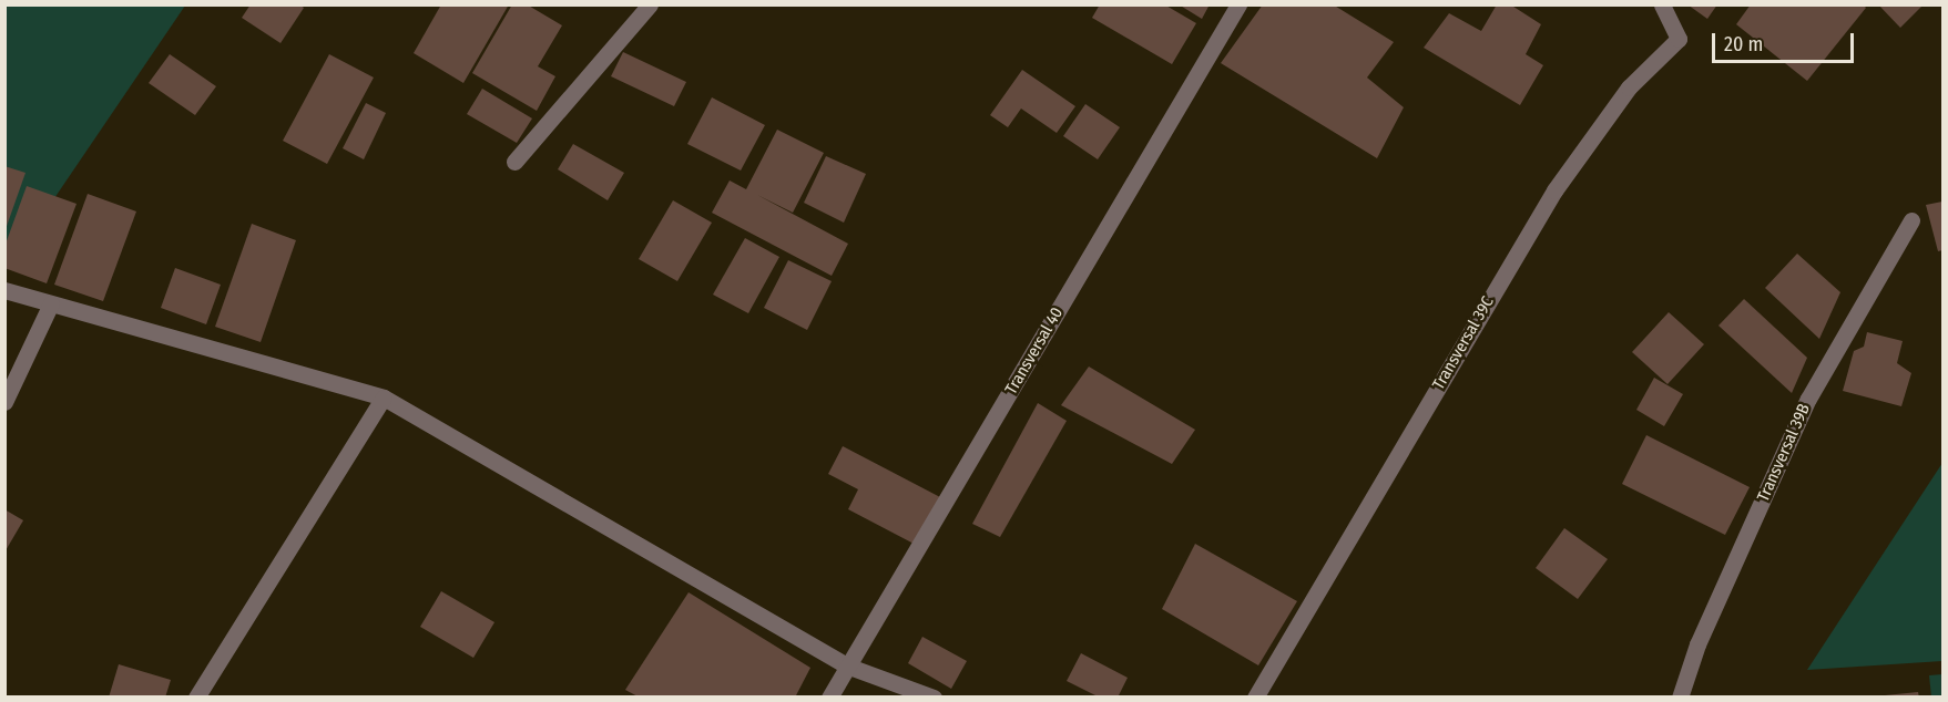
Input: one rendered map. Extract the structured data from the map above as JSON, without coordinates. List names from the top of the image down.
{
  "streets": {
    "street": ["Transversal 39C", "Transversal 40", "Transversal 39B"]
  },
  "scale_bar": "20 m"
}
